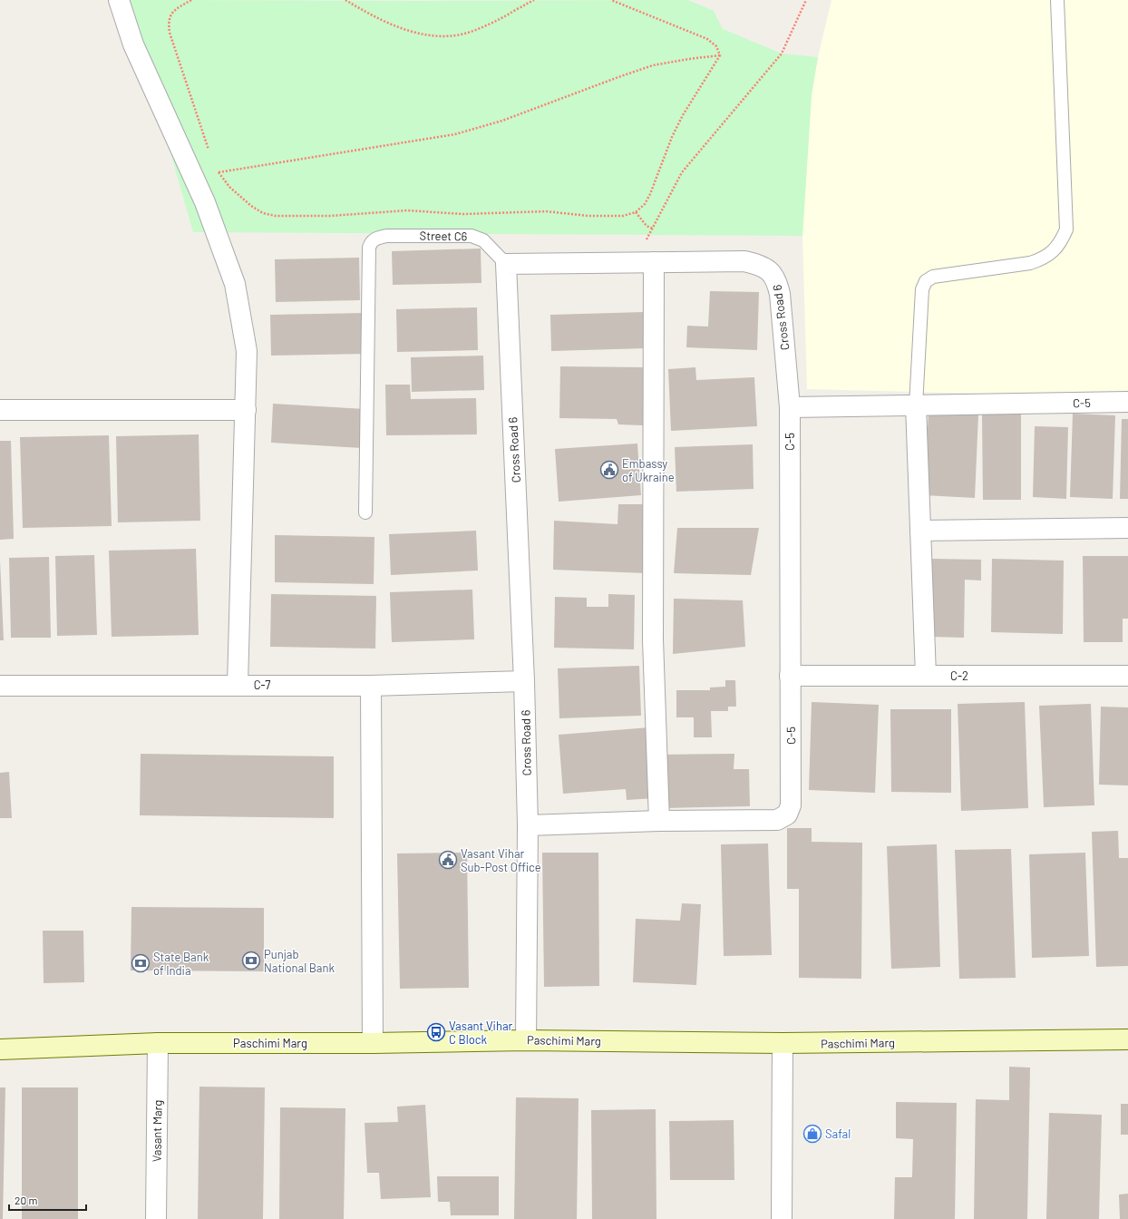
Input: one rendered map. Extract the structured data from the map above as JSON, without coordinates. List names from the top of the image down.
{
  "streets": {
    "main road": ["Paschimi Marg"],
    "street": [
      "Cross Road 6",
      "C-5",
      "C-2",
      "C-7",
      "Vasant Marg"
    ],
    "lane": ["Street C6"]
  },
  "crossings": [
    ["Street C6", "Cross Road 6"],
    ["Cross Road 6", "C-5"],
    ["Cross Road 6", "C-7"],
    ["Cross Road 6", "Paschimi Marg"],
    ["C-5", "C-2"],
    ["Paschimi Marg", "Vasant Marg"]
  ],
  "places": {
    "public building": ["Embassy of Ukraine", "Vasant Vihar Sub-Post Office"],
    "bank": ["Punjab National Bank", "State Bank of India"],
    "bus stop": ["Vasant Vihar C Block"],
    "shop": ["Safal"]
  },
  "scale_bar": "20 m"
}
